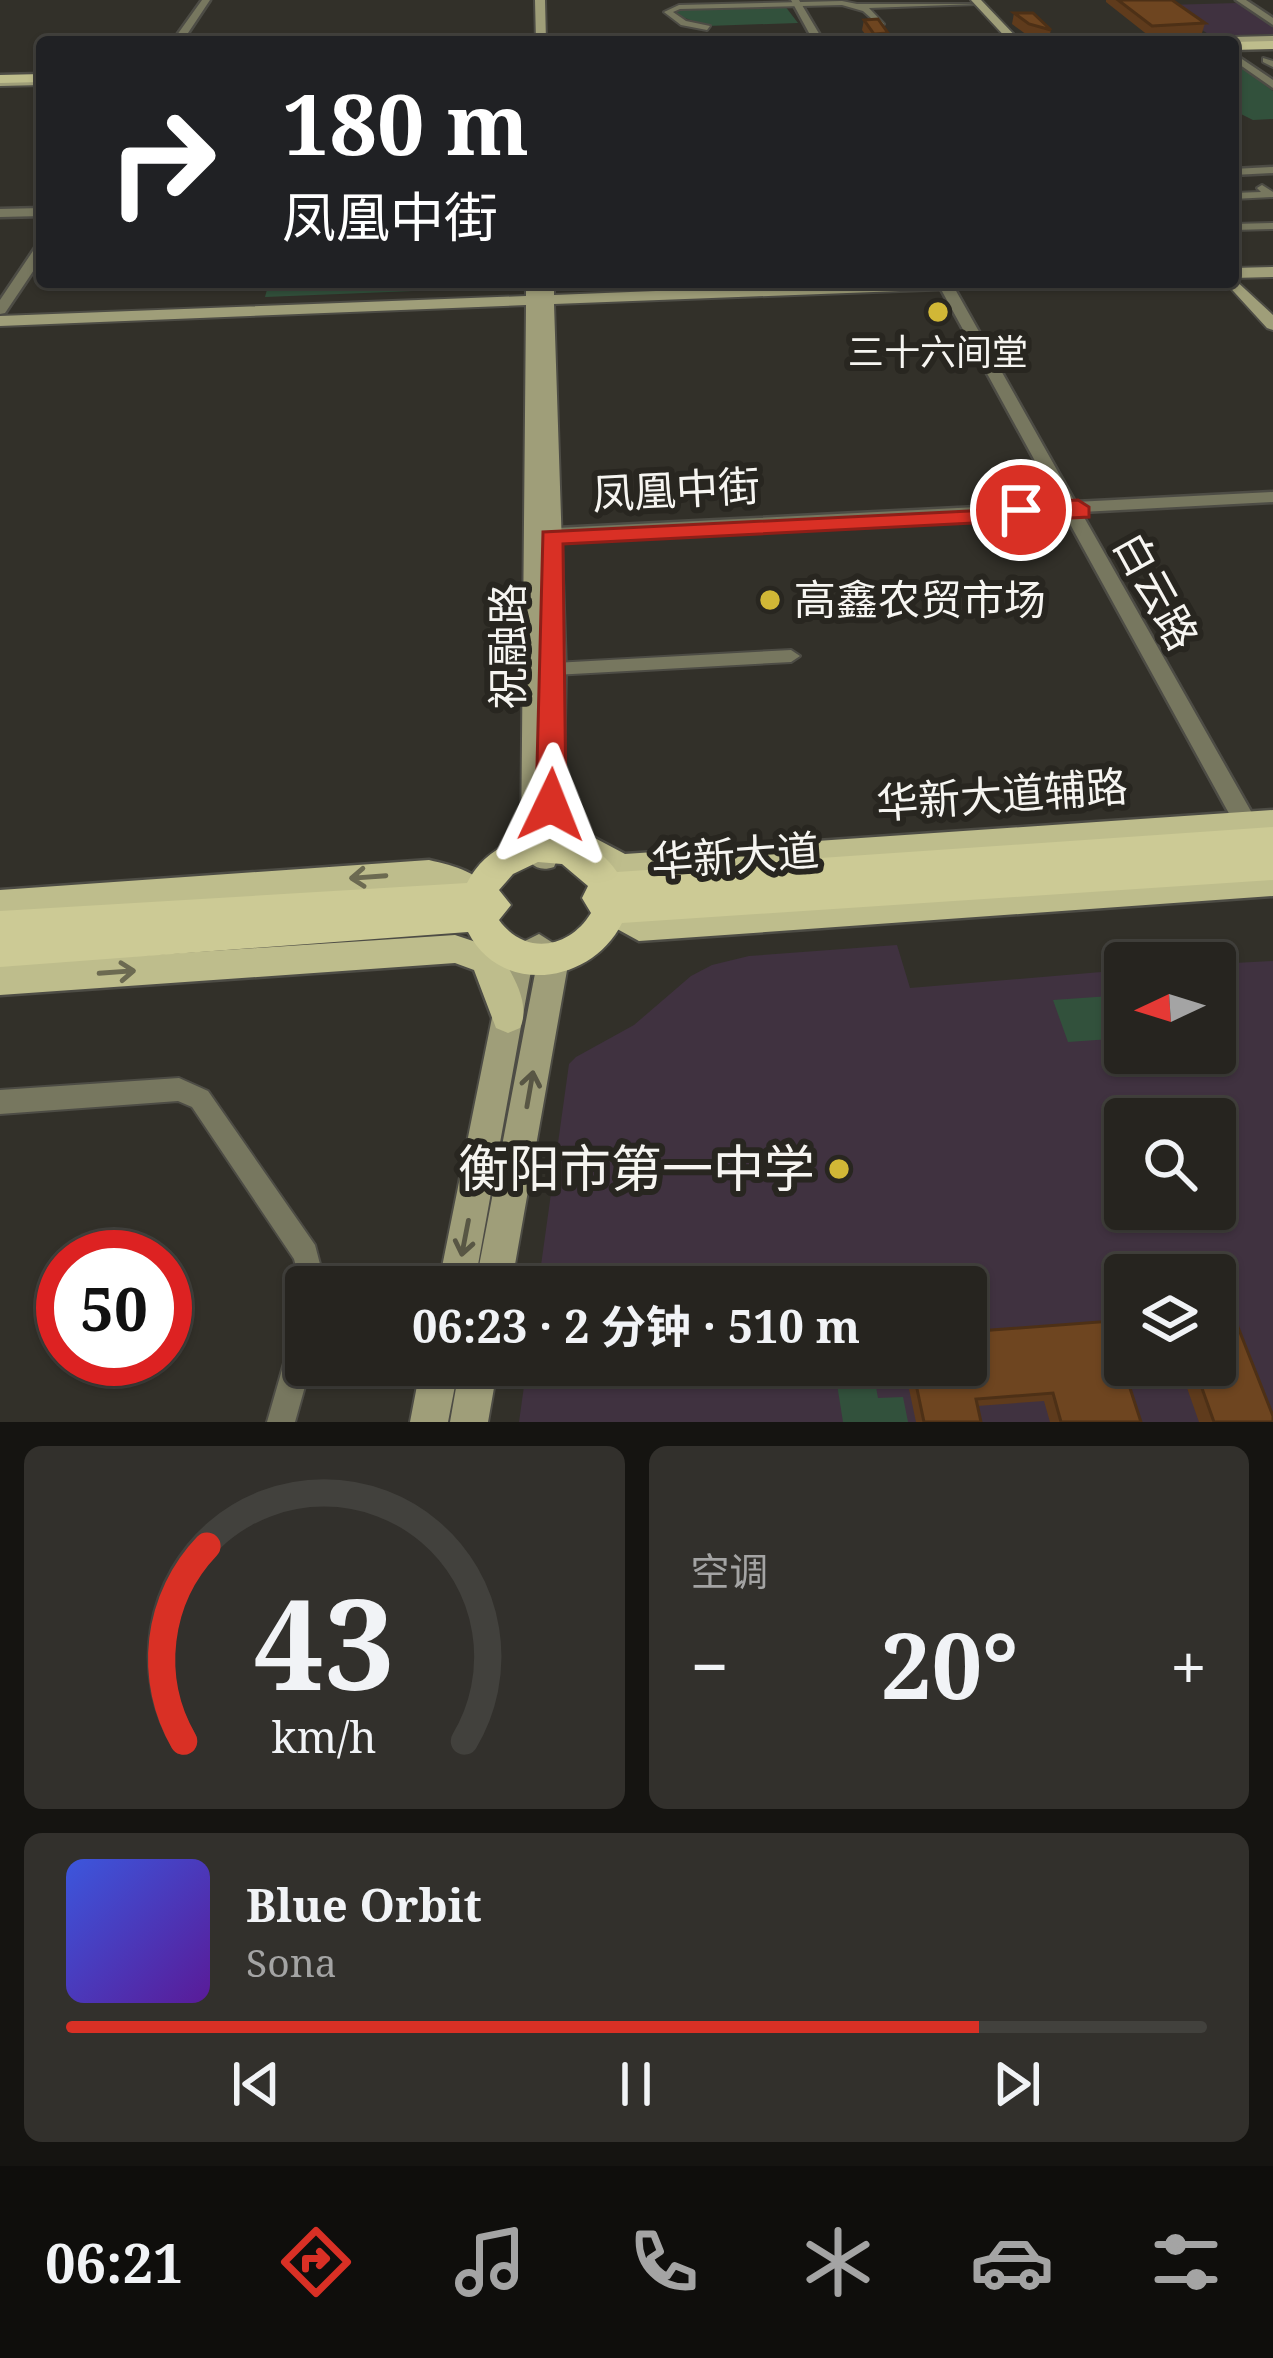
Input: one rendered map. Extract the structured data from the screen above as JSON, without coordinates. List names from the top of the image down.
{
  "streets": {
    "highway": ["华新大道"],
    "main road": ["祝融路", "华新大道辅路"],
    "street": ["凤凰中街", "白云路"]
  },
  "crossings": [
    ["凤凰中街", "白云路"],
    ["凤凰中街", "祝融路"],
    ["白云路", "华新大道辅路"],
    ["白云路", "华新大道"],
    ["祝融路", "华新大道辅路"],
    ["祝融路", "华新大道"],
    ["华新大道辅路", "华新大道"]
  ],
  "places": ["三十六间堂", "高鑫农贸市场", "衡阳市第一中学"],
  "north": "left",
  "page": {
    "turn": ["180 m", "凤凰中街"],
    "limit": "50",
    "trip": "06:23 · 2 分钟 · 510 m",
    "tile": "空调",
    "heat": ["−", "20°", "+"],
    "song": ["Blue Orbit", "Sona"],
    "tabs": "06:21",
    "gauge": ["43", "km/h"]
  }
}
